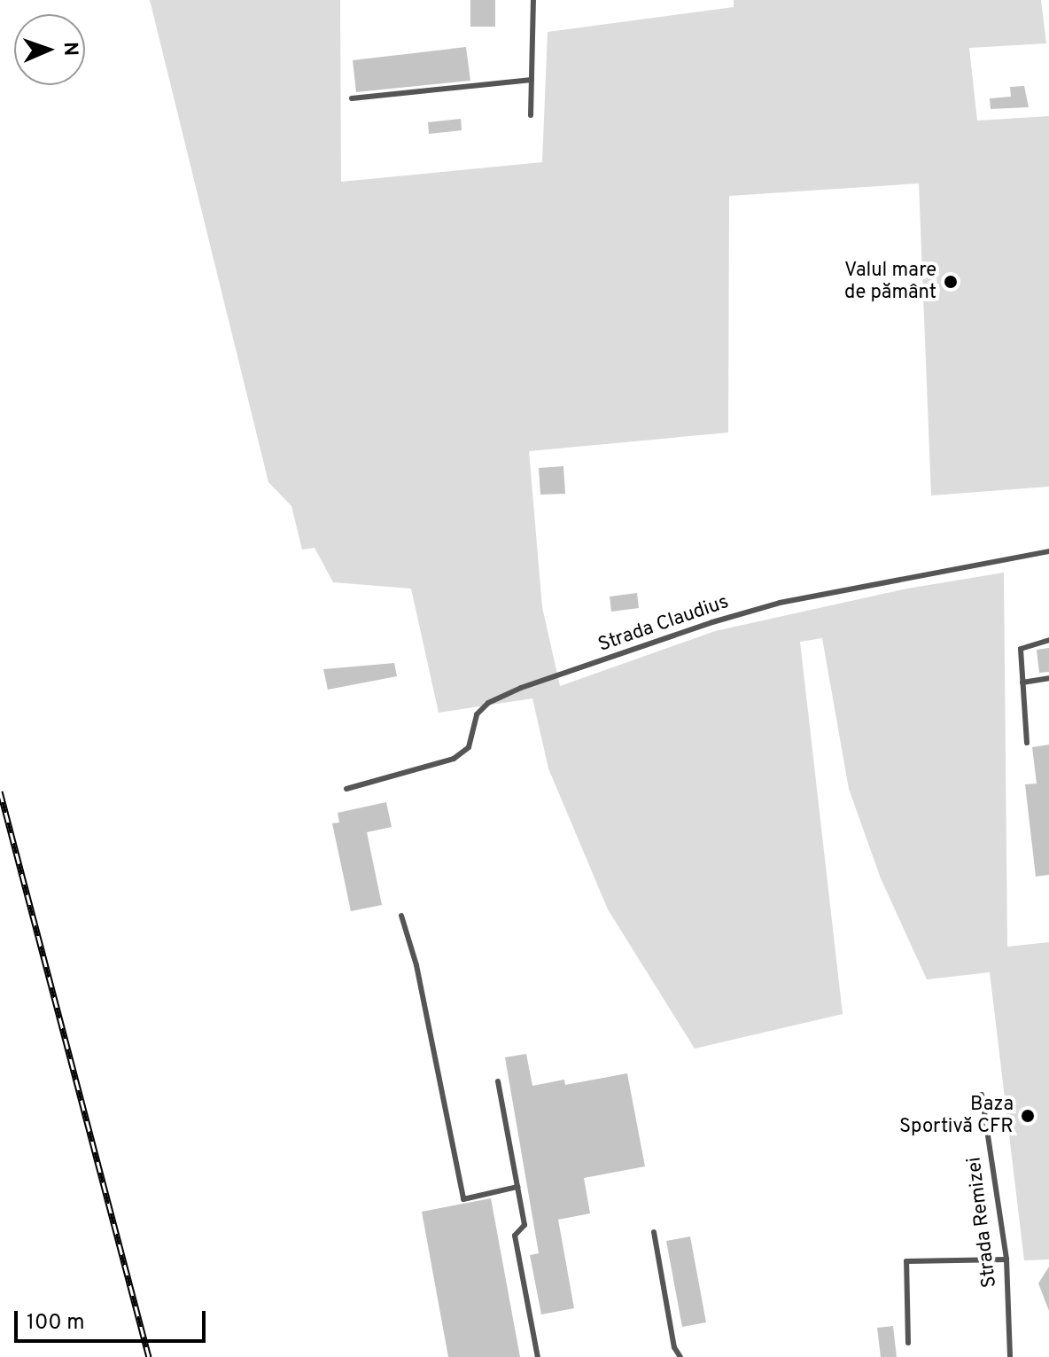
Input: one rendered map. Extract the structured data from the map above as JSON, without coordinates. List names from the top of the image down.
{
  "streets": {
    "lane": ["Strada Claudius", "Strada Remizei"]
  },
  "places": ["Valul mare de pământ", "Baza Sportivă CFR"],
  "scale_bar": "100 m",
  "north": "right"
}
